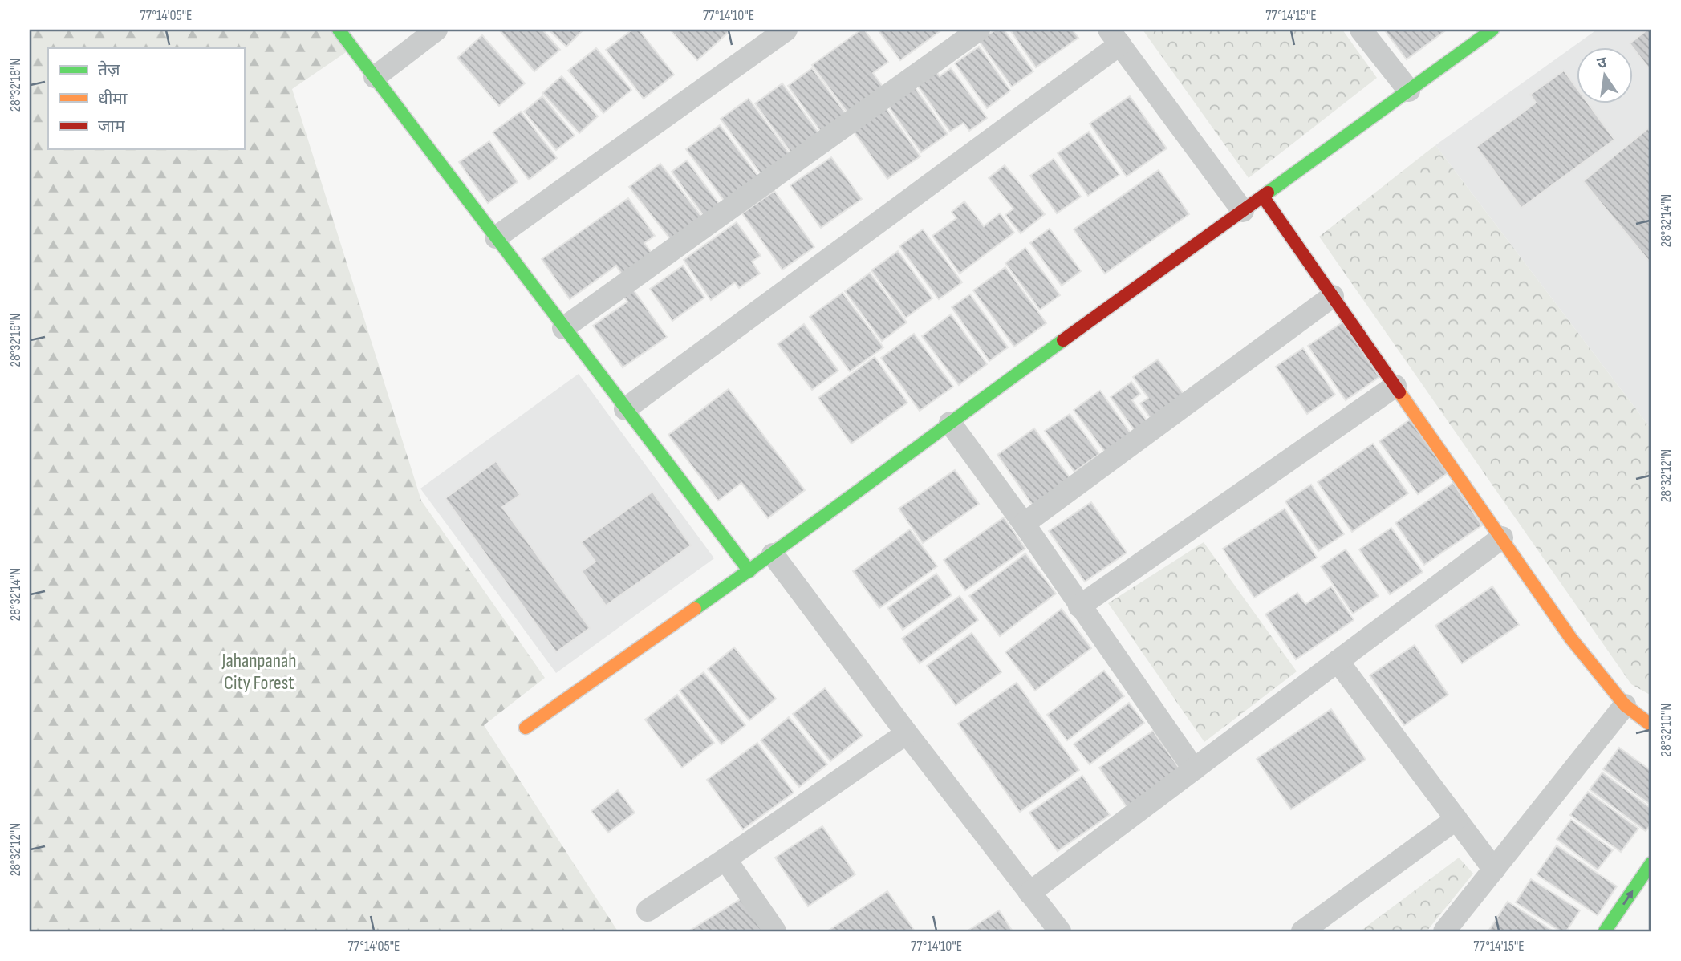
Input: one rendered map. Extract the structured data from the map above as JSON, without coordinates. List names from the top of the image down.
{
  "parks": ["Jahanpanah City Forest"],
  "legend": ["तेज़", "धीमा", "जाम"],
  "north": "top",
  "coordinates": [
    "77°14'05\"E",
    "77°14'10\"E",
    "77°14'15\"E",
    "28°32'18\"N",
    "28°32'14\"N",
    "28°32'16\"N",
    "28°32'12\"N",
    "28°32'10\"N"
  ]
}
